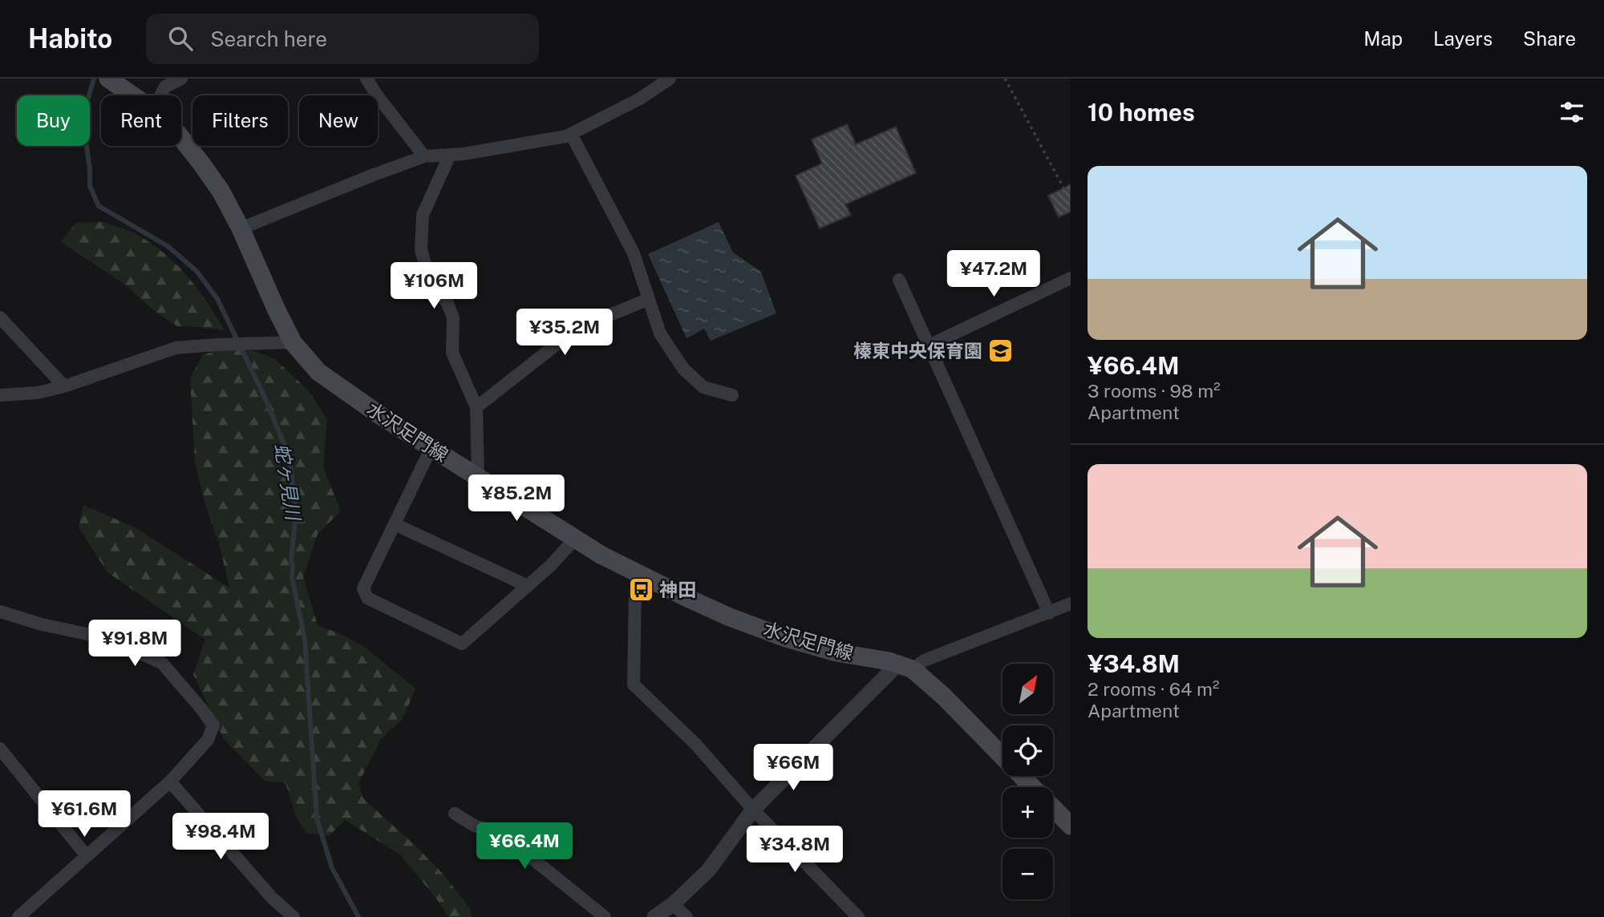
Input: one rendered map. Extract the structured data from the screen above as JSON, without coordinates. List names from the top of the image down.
{
  "streets": {
    "main road": ["水沢足門線"]
  },
  "water": ["蛇ヶ見川"],
  "places": {
    "school or university": ["榛東中央保育園"],
    "bus stop": ["神田"]
  },
  "north": "top right",
  "page": {
    "header": "Habito",
    "search": "Search here",
    "nav": ["Map", "Layers", "Share"],
    "heading": "10 homes",
    "chip": [
      "Buy",
      "Rent",
      "Filters",
      "New"
    ],
    "list": [
      {
        "name": "¥66.4M",
        "note": "3 rooms · 98 m² · Apartment"
      },
      {
        "name": "¥34.8M",
        "note": "2 rooms · 64 m² · Apartment"
      }
    ],
    "price": [
      "¥47.2M",
      "¥106M",
      "¥35.2M",
      "¥85.2M",
      "¥91.8M",
      "¥66M",
      "¥61.6M",
      "¥98.4M",
      "¥66.4M",
      "¥34.8M"
    ],
    "map_buttons": ["+", "−"]
  }
}
